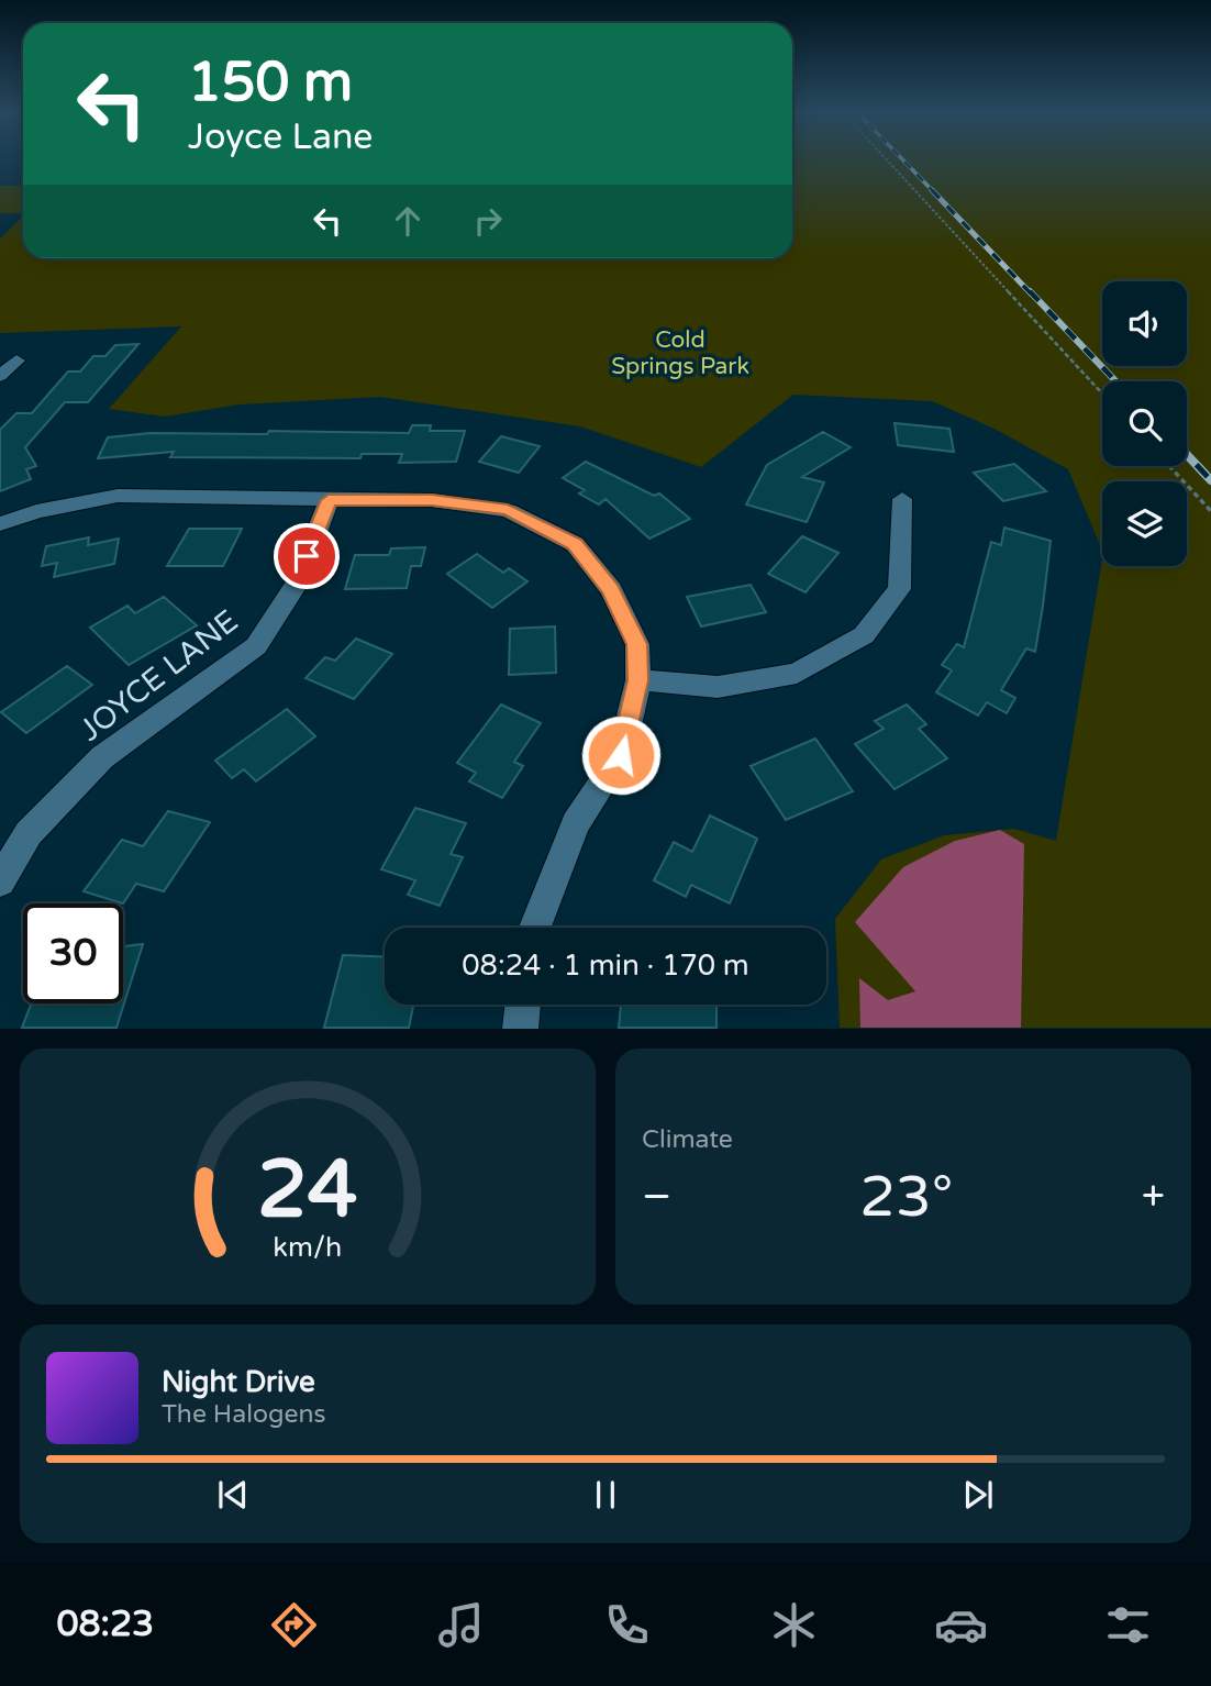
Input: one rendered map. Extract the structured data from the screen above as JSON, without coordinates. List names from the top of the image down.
{
  "streets": {
    "street": ["JOYCE LANE"]
  },
  "parks": ["Cold Springs Park"],
  "page": {
    "turn": ["150 m", "Joyce Lane"],
    "limit": "30",
    "trip": "08:24 · 1 min · 170 m",
    "tile": "Climate",
    "heat": ["−", "23°", "+"],
    "song": ["Night Drive", "The Halogens"],
    "tabs": "08:23",
    "gauge": ["24", "km/h"]
  }
}
